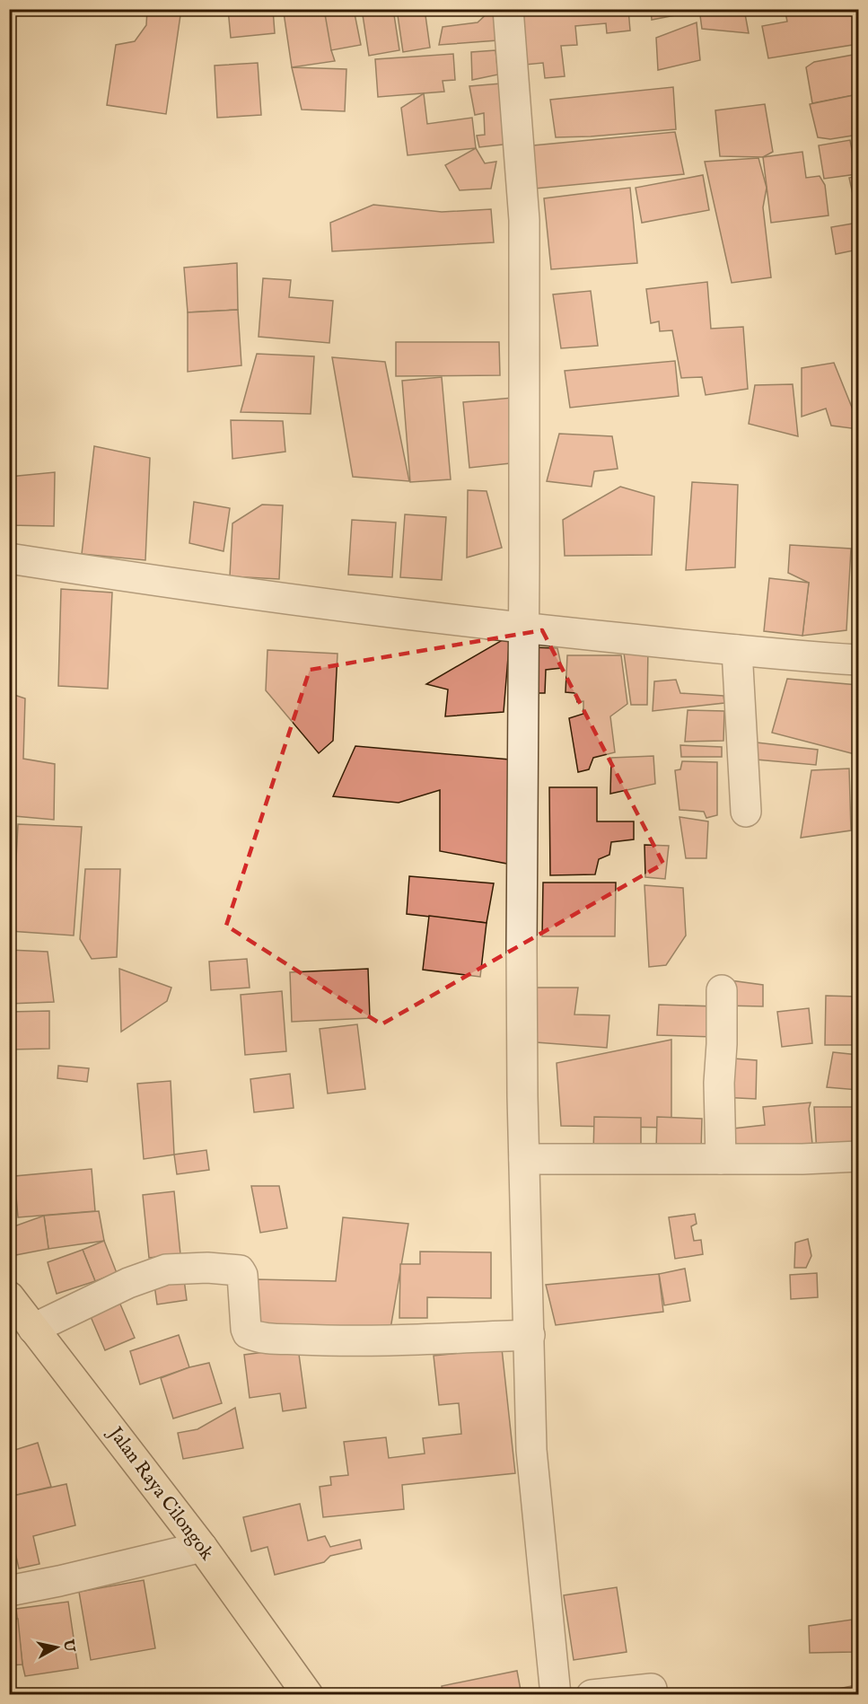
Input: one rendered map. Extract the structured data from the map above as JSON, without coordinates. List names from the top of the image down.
{
  "streets": {
    "highway": ["Jalan Raya Cilongok"]
  },
  "north": "right"
}
